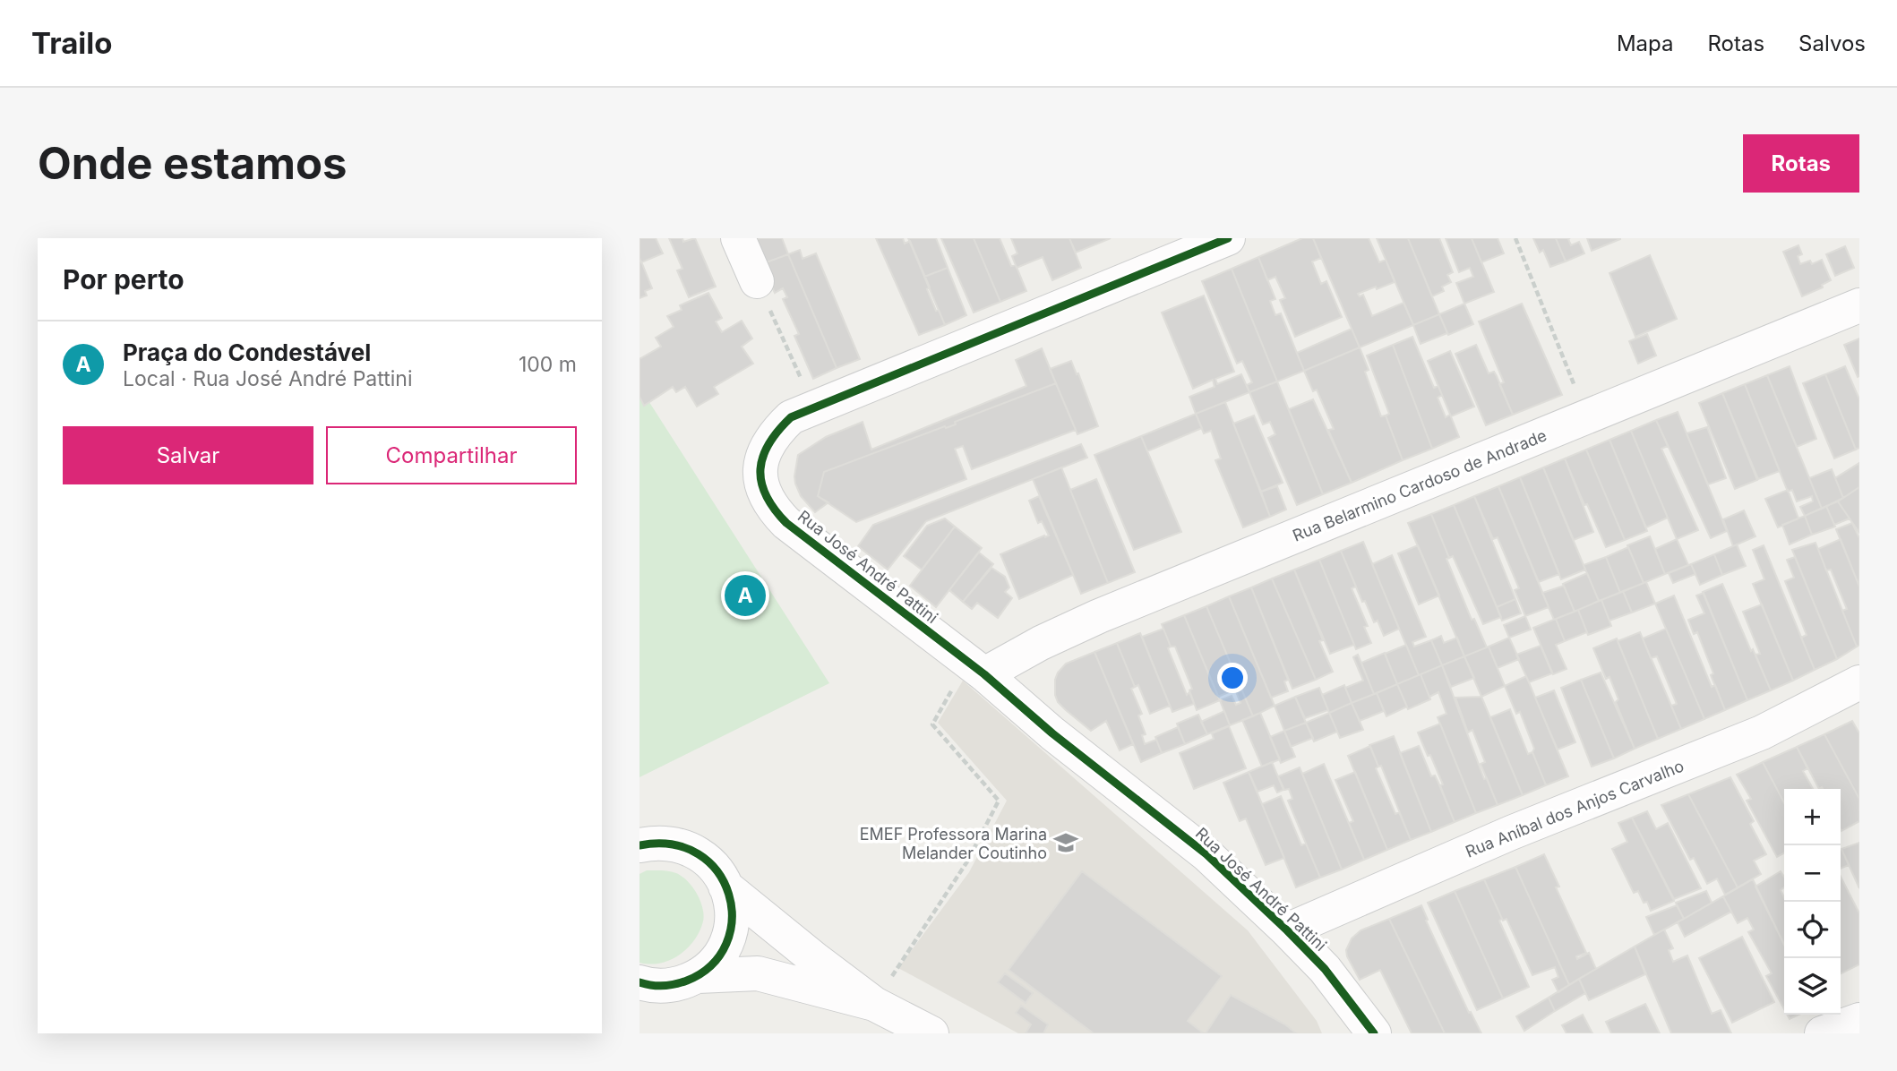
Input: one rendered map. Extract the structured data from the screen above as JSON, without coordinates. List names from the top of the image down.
{
  "streets": {
    "street": ["Rua Belarmino Cardoso de Andrade", "Rua José André Pattini", "Rua Aníbal dos Anjos Carvalho"]
  },
  "crossings": [
    ["Rua Belarmino Cardoso de Andrade", "Rua José André Pattini"],
    ["Rua José André Pattini", "Rua Aníbal dos Anjos Carvalho"]
  ],
  "places": {
    "school or university": ["EMEF Professora Marina Melander Coutinho"]
  },
  "page": {
    "header": "Trailo",
    "nav": ["Mapa", "Rotas", "Salvos"],
    "buttons": [
      "Rotas",
      ["Salvar", "Compartilhar"]
    ],
    "title": "Onde estamos",
    "heading": "Por perto",
    "list": [
      {
        "mark": "A",
        "name": "Praça do Condestável",
        "note": "Local · Rua José André Pattini",
        "value": "100 m"
      }
    ],
    "pins": "A",
    "map_buttons": ["+", "−"]
  }
}
